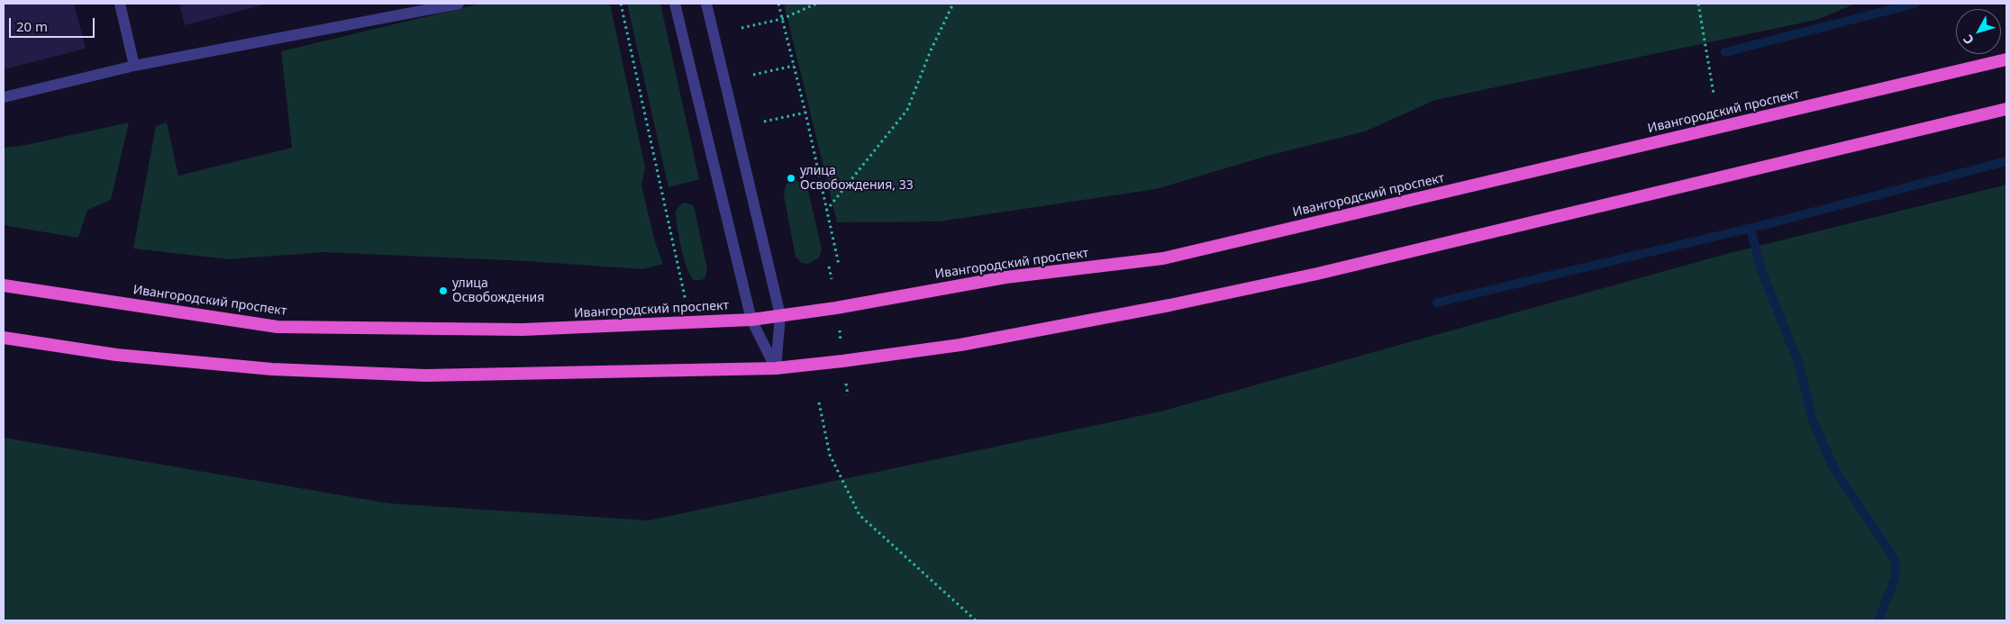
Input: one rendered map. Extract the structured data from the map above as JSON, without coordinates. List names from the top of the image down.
{
  "streets": {
    "highway": ["Ивангородский проспект"]
  },
  "places": ["улица Освобождения, 33", "улица Освобождения"],
  "scale_bar": "20 m",
  "north": "bottom left"
}
